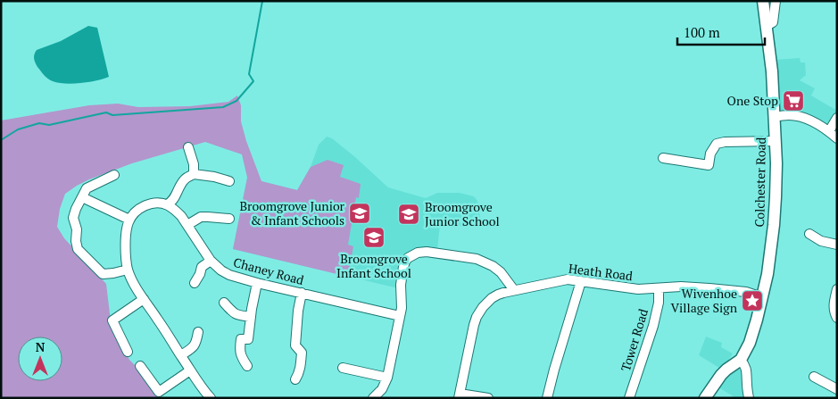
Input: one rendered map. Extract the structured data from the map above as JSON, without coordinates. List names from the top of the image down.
{
  "streets": {
    "main road": ["Colchester Road"],
    "street": ["Chaney Road", "Heath Road", "Tower Road"]
  },
  "crossings": [
    ["Colchester Road", "Heath Road"],
    ["Heath Road", "Tower Road"]
  ],
  "places": {
    "supermarket": ["One Stop"],
    "school or university": ["Broomgrove Junior & Infant Schools", "Broomgrove Junior School", "Broomgrove Infant School"],
    "place": ["Wivenhoe Village Sign"]
  },
  "scale_bar": "100 m",
  "north": "top"
}
